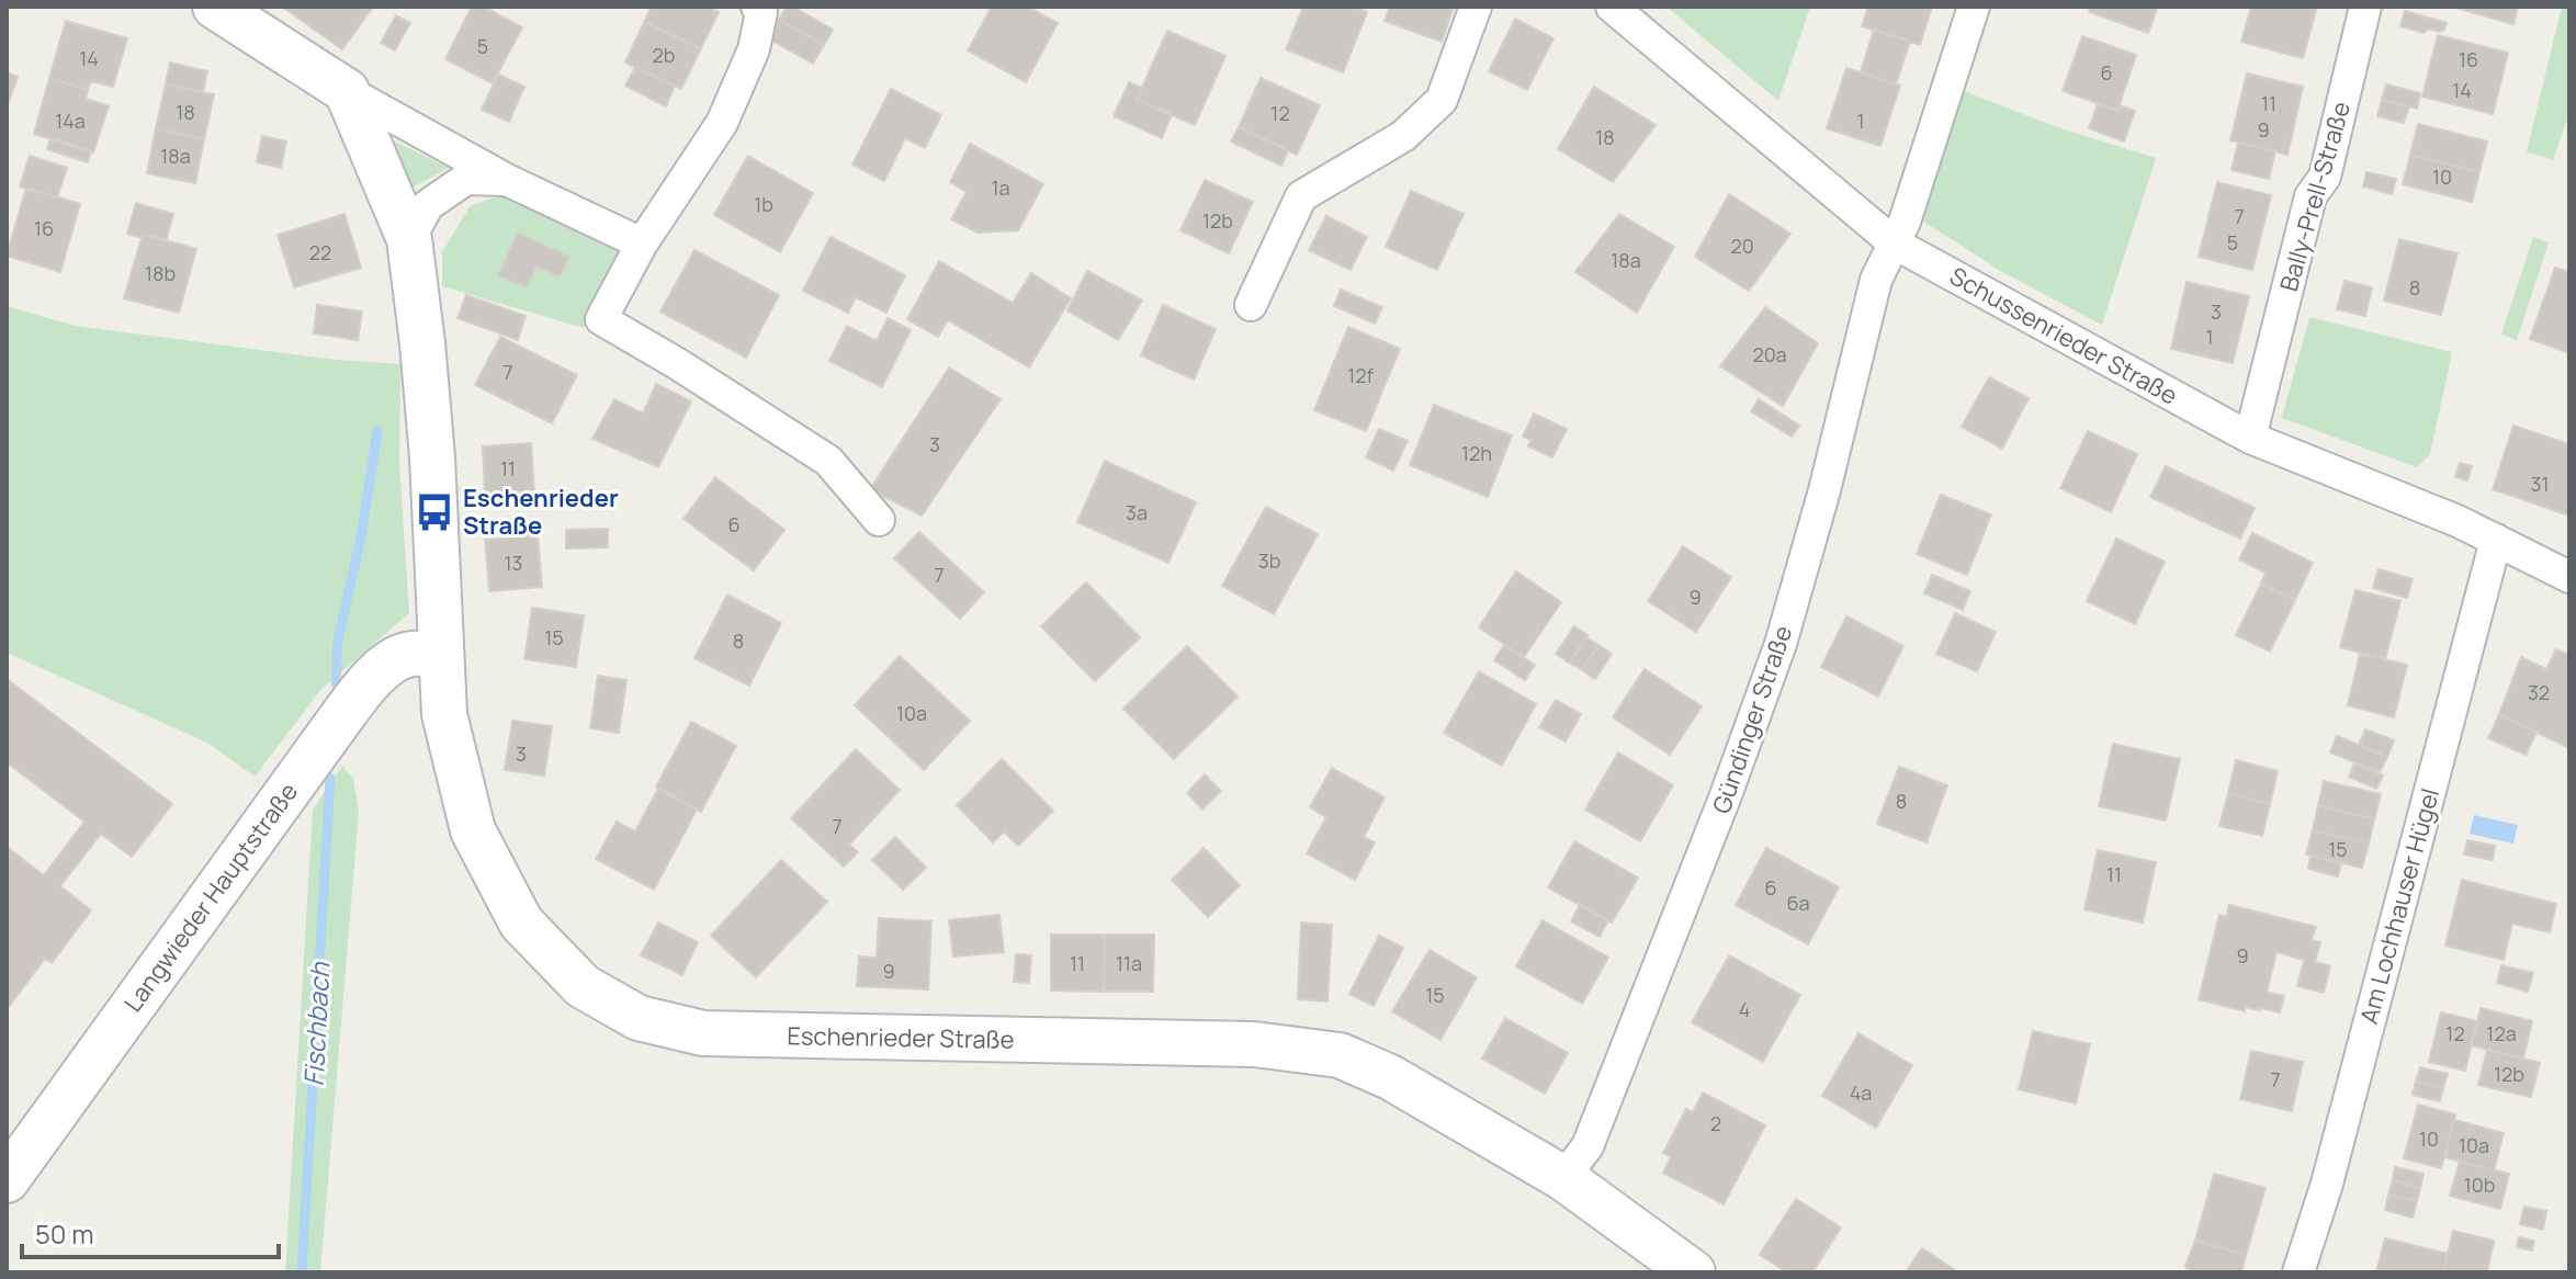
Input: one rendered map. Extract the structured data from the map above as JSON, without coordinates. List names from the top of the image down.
{
  "streets": {
    "street": [
      "Bally-Prell-Straße",
      "Schussenrieder Straße",
      "Gündinger Straße",
      "Langwieder Hauptstraße",
      "Am Lochhauser Hügel",
      "Eschenrieder Straße"
    ]
  },
  "crossings": [
    ["Bally-Prell-Straße", "Schussenrieder Straße"],
    ["Schussenrieder Straße", "Gündinger Straße"],
    ["Schussenrieder Straße", "Am Lochhauser Hügel"],
    ["Gündinger Straße", "Eschenrieder Straße"],
    ["Langwieder Hauptstraße", "Eschenrieder Straße"]
  ],
  "water": ["Fischbach"],
  "places": {
    "bus stop": ["Eschenrieder Straße"]
  },
  "house_numbers": [
    "5",
    "2b",
    "14",
    "16",
    "6",
    "14",
    "11",
    "18",
    "12",
    "14a",
    "1",
    "9",
    "18",
    "18a",
    "10",
    "1a",
    "1b",
    "7",
    "12b",
    "16",
    "5",
    "20",
    "22",
    "18a",
    "18b",
    "8",
    "3",
    "1",
    "20a",
    "7",
    "12f",
    "3",
    "12h",
    "11",
    "31",
    "3a",
    "6",
    "3b",
    "13",
    "7",
    "9",
    "15",
    "8",
    "32",
    "10a",
    "3",
    "8",
    "7",
    "15",
    "11",
    "6",
    "6a",
    "9",
    "11",
    "11a",
    "9",
    "15",
    "4",
    "12",
    "12a",
    "12b",
    "7",
    "4a",
    "2",
    "10",
    "10a",
    "10b"
  ],
  "scale_bar": "50 m"
}
